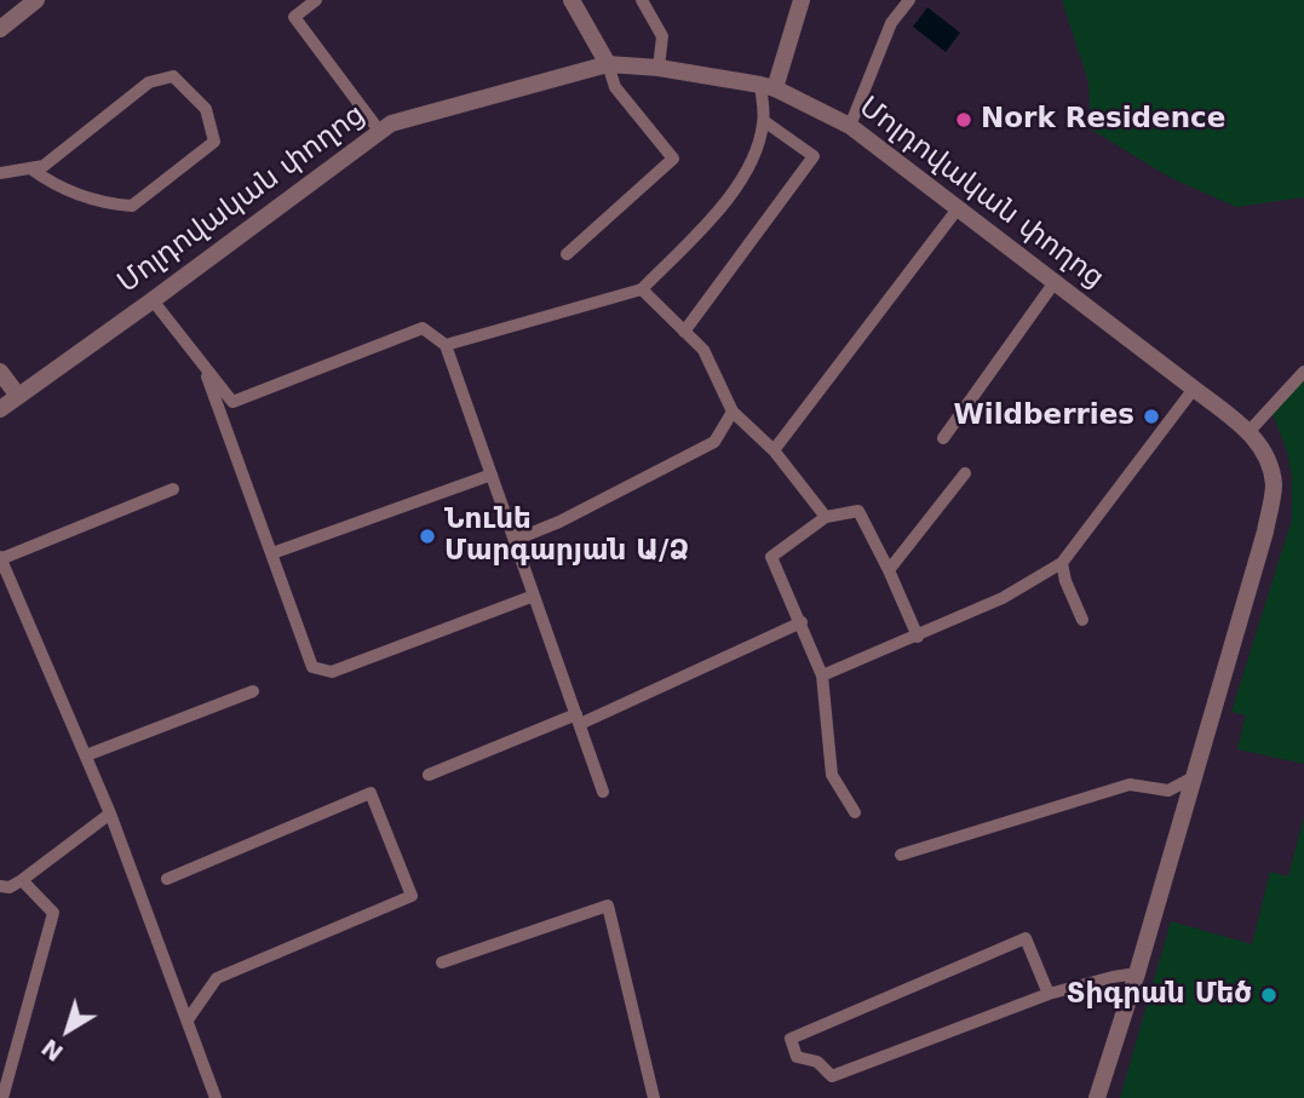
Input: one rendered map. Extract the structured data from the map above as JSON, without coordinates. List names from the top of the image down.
{
  "streets": {
    "street": ["Մոլդովական փողոց"]
  },
  "places": [
    "Nork Residence",
    "Wildberries",
    "Նունե Մարգարյան Ա/Ձ",
    "Տիգրան Մեծ"
  ],
  "north": "bottom left"
}
